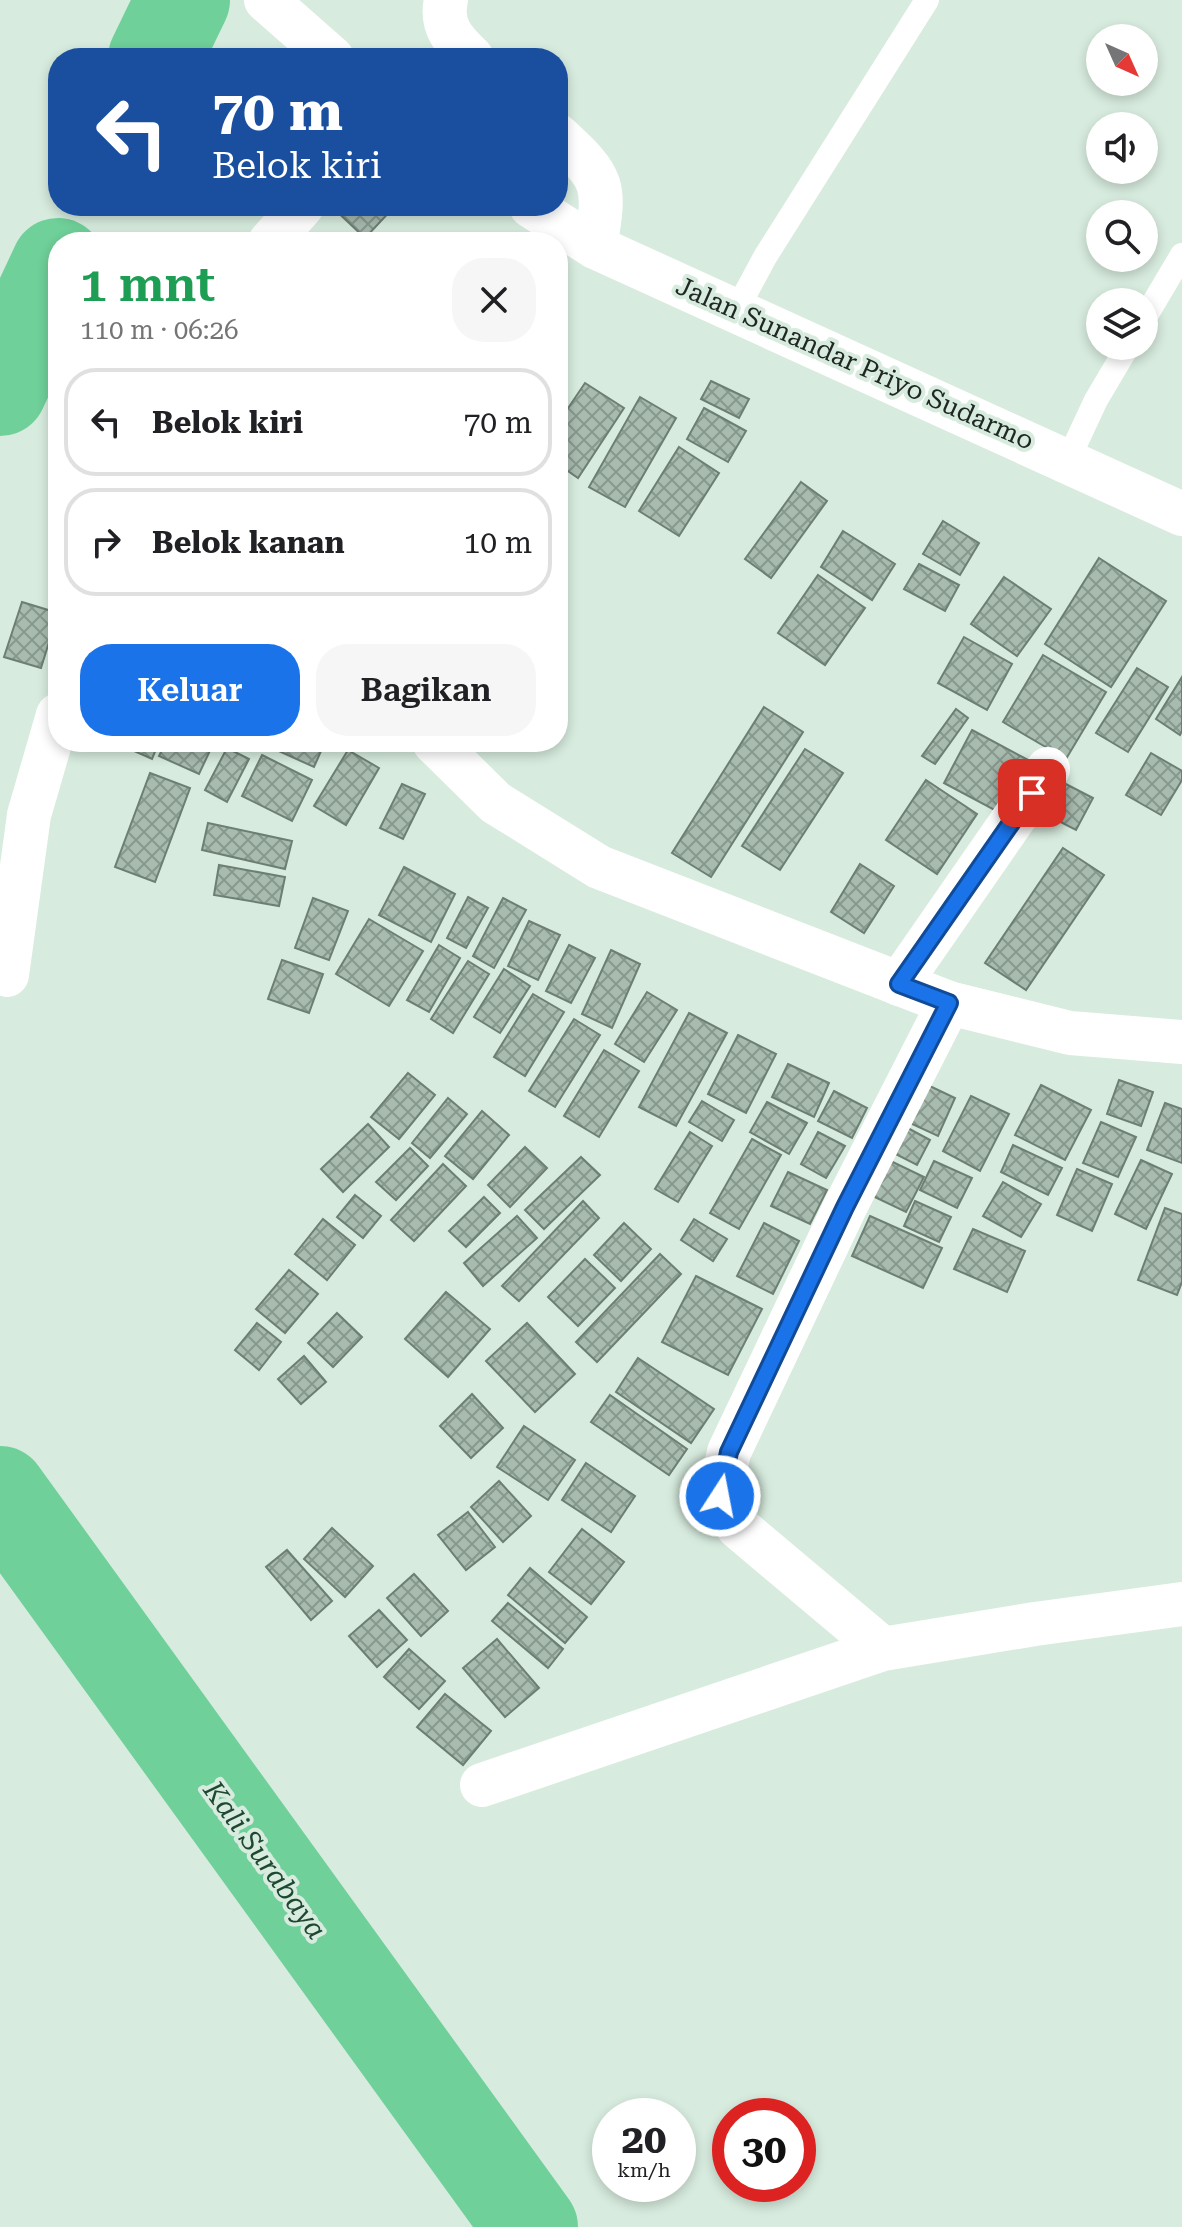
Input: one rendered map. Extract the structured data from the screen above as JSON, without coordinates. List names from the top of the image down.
{
  "streets": {
    "main road": ["Jalan Sunandar Priyo Sudarmo"]
  },
  "water": ["Kali Surabaya"],
  "north": "bottom right",
  "page": {
    "turn": ["70 m", "Belok kiri"],
    "heading": ["1 mnt", "110 m · 06:26"],
    "list": [
      {
        "name": "Belok kiri",
        "value": "70 m"
      },
      {
        "name": "Belok kanan",
        "value": "10 m"
      }
    ],
    "buttons": ["Keluar", "Bagikan"],
    "speed": "20 km/h",
    "limit": "30"
  }
}
